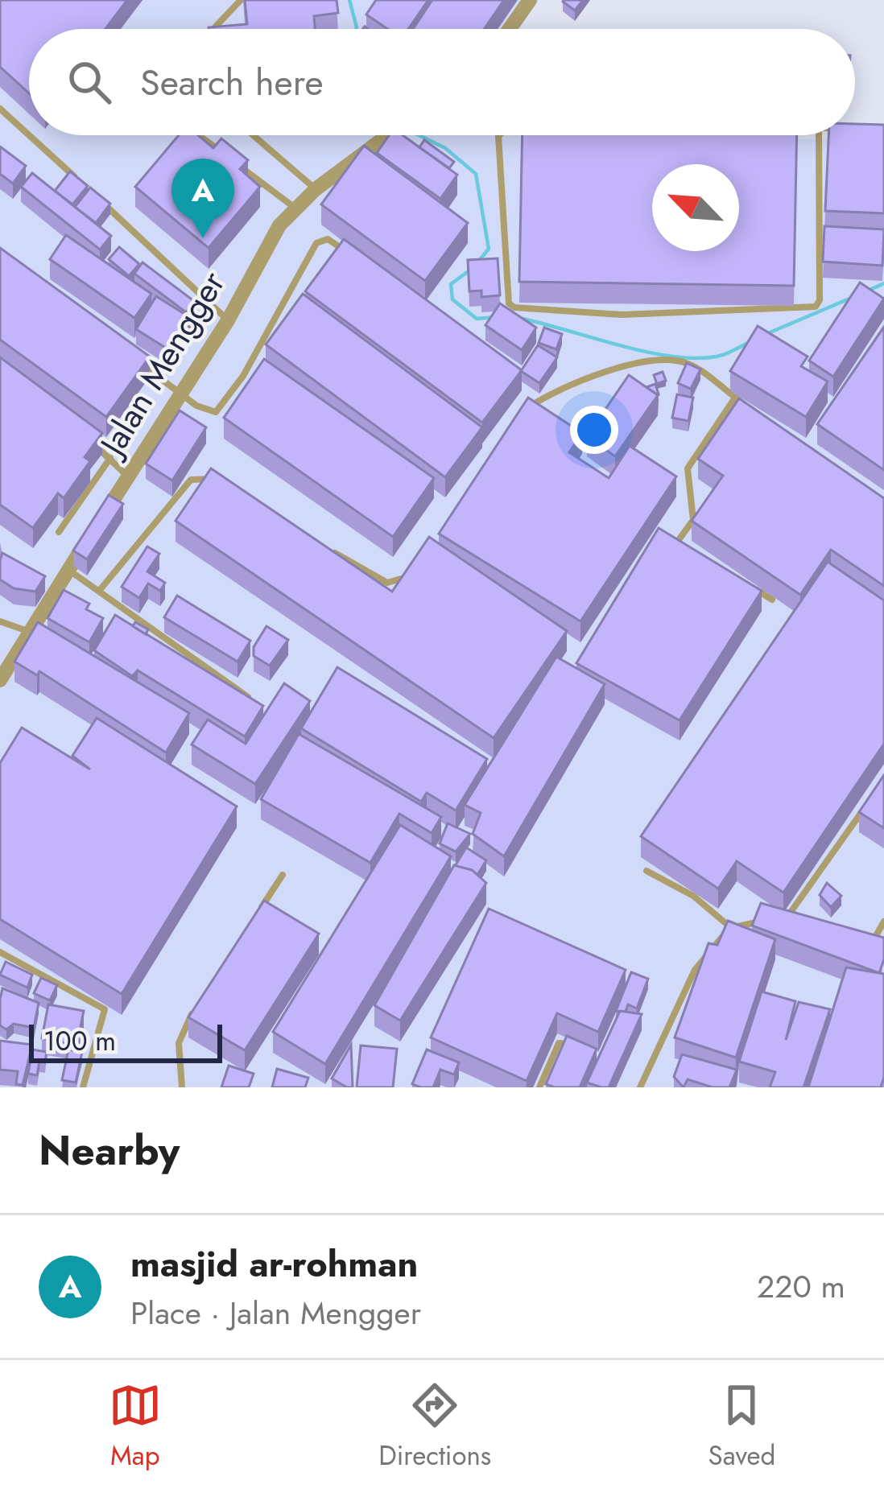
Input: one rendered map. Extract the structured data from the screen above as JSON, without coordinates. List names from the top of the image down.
{
  "streets": {
    "street": ["Jalan Mengger"]
  },
  "scale_bar": "100 m",
  "north": "top left",
  "page": {
    "search": "Search here",
    "pins": "A",
    "scale": "100 m",
    "heading": "Nearby",
    "list": [
      {
        "mark": "A",
        "name": "masjid ar-rohman",
        "note": "Place · Jalan Mengger",
        "value": "220 m"
      }
    ],
    "nav": ["Map", "Directions", "Saved"]
  }
}
